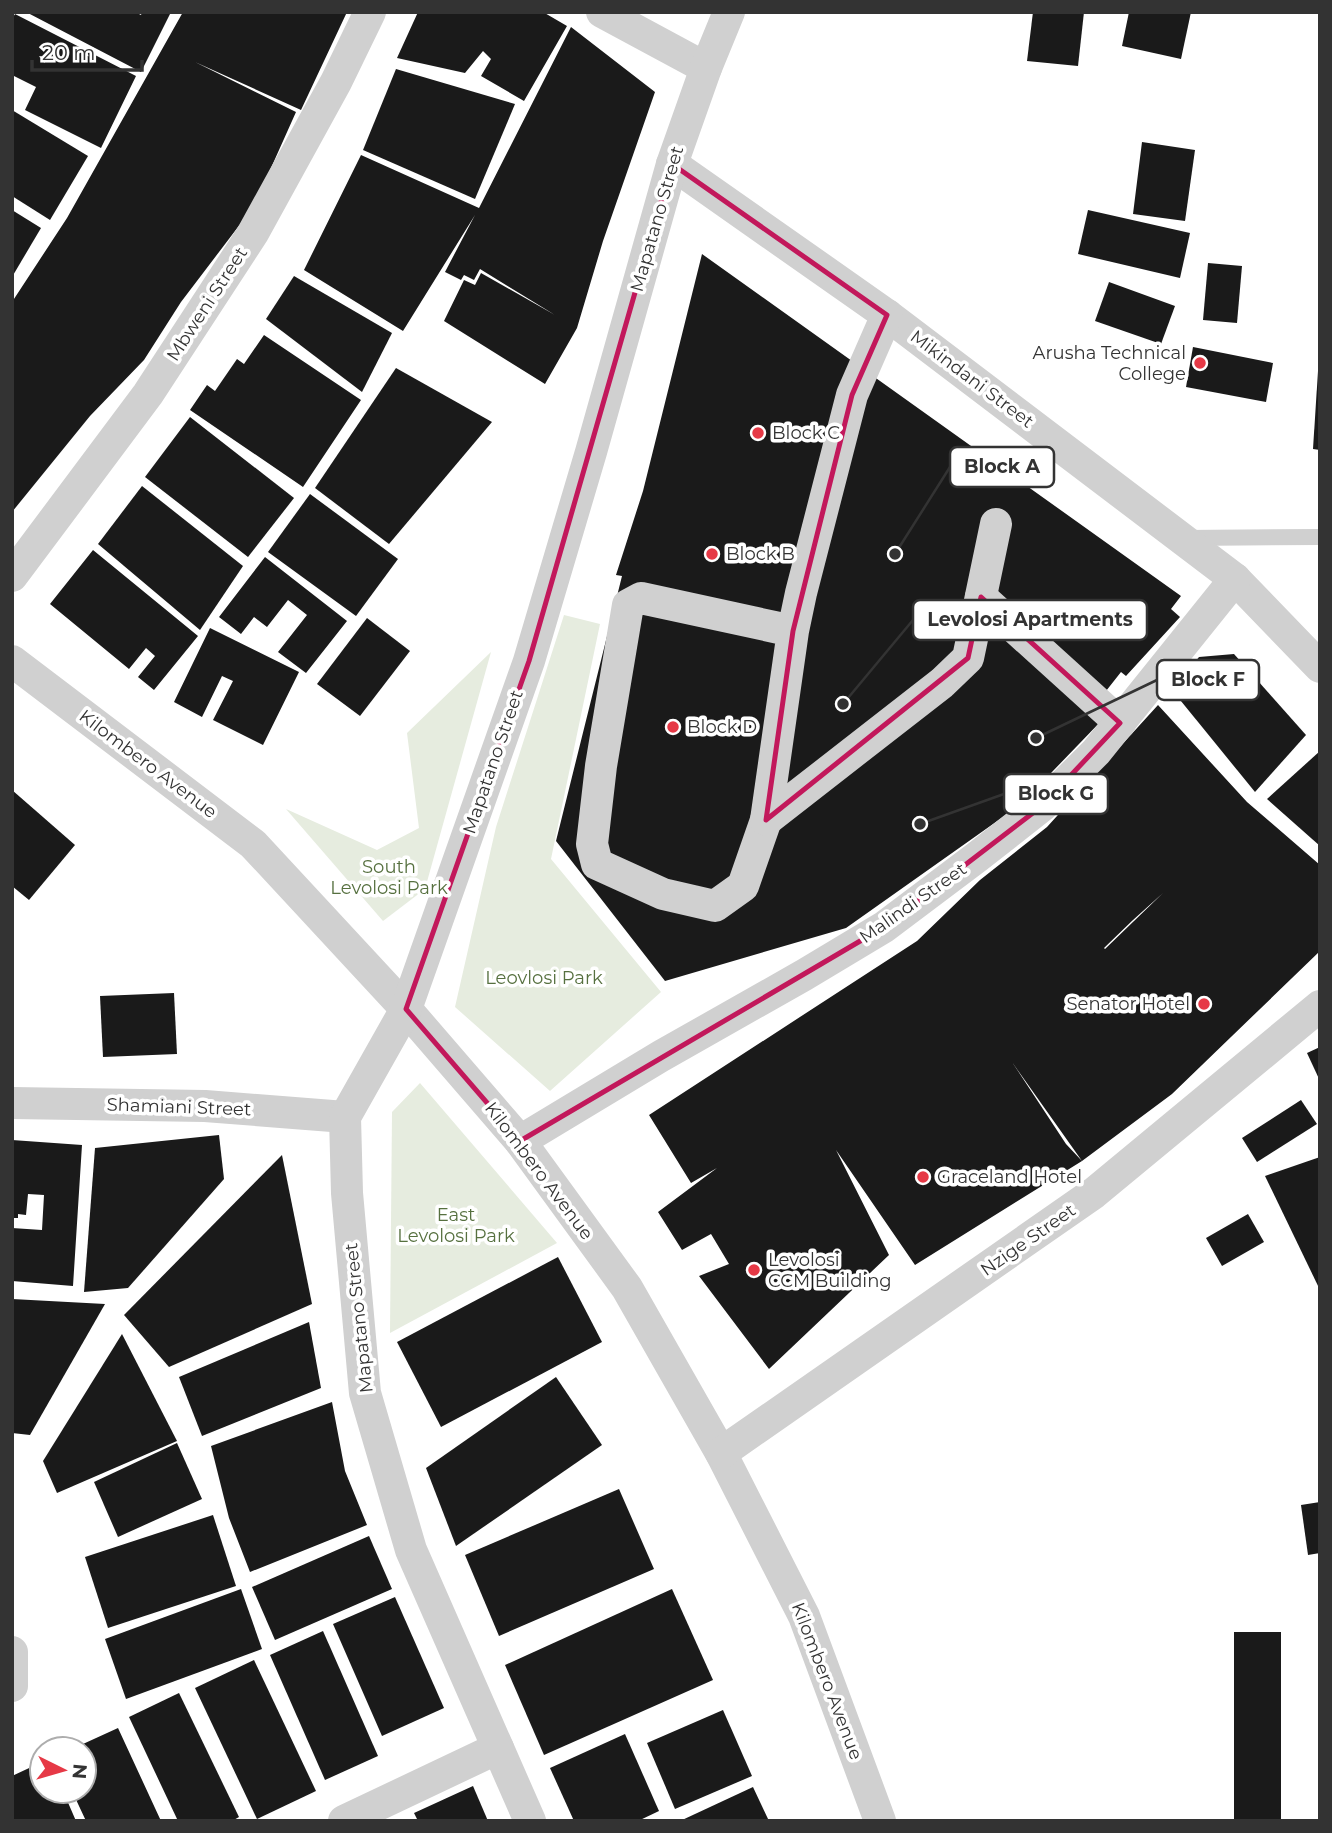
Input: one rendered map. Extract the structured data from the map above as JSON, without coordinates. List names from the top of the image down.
{
  "streets": {
    "street": [
      "Mapatano Street",
      "Mbweni Street",
      "Mikindani Street",
      "Kilombero Avenue",
      "Malindi Street",
      "Shamiani Street",
      "Nzige Street"
    ]
  },
  "crossings": [
    ["Mapatano Street", "Mikindani Street"],
    ["Mapatano Street", "Kilombero Avenue"],
    ["Mapatano Street", "Shamiani Street"],
    ["Mikindani Street", "Malindi Street"],
    ["Kilombero Avenue", "Malindi Street"],
    ["Kilombero Avenue", "Nzige Street"]
  ],
  "parks": ["South Levolosi Park", "Leovlosi Park", "East Levolosi Park"],
  "places": [
    "Arusha Technical College",
    "Block C",
    "Block B",
    "Block A",
    "Levolosi Apartments",
    "Block D",
    "Block F",
    "Block G",
    "Senator Hotel",
    "Graceland Hotel",
    "Levolosi CCM Building"
  ],
  "scale_bar": "20 m",
  "north": "right"
}
